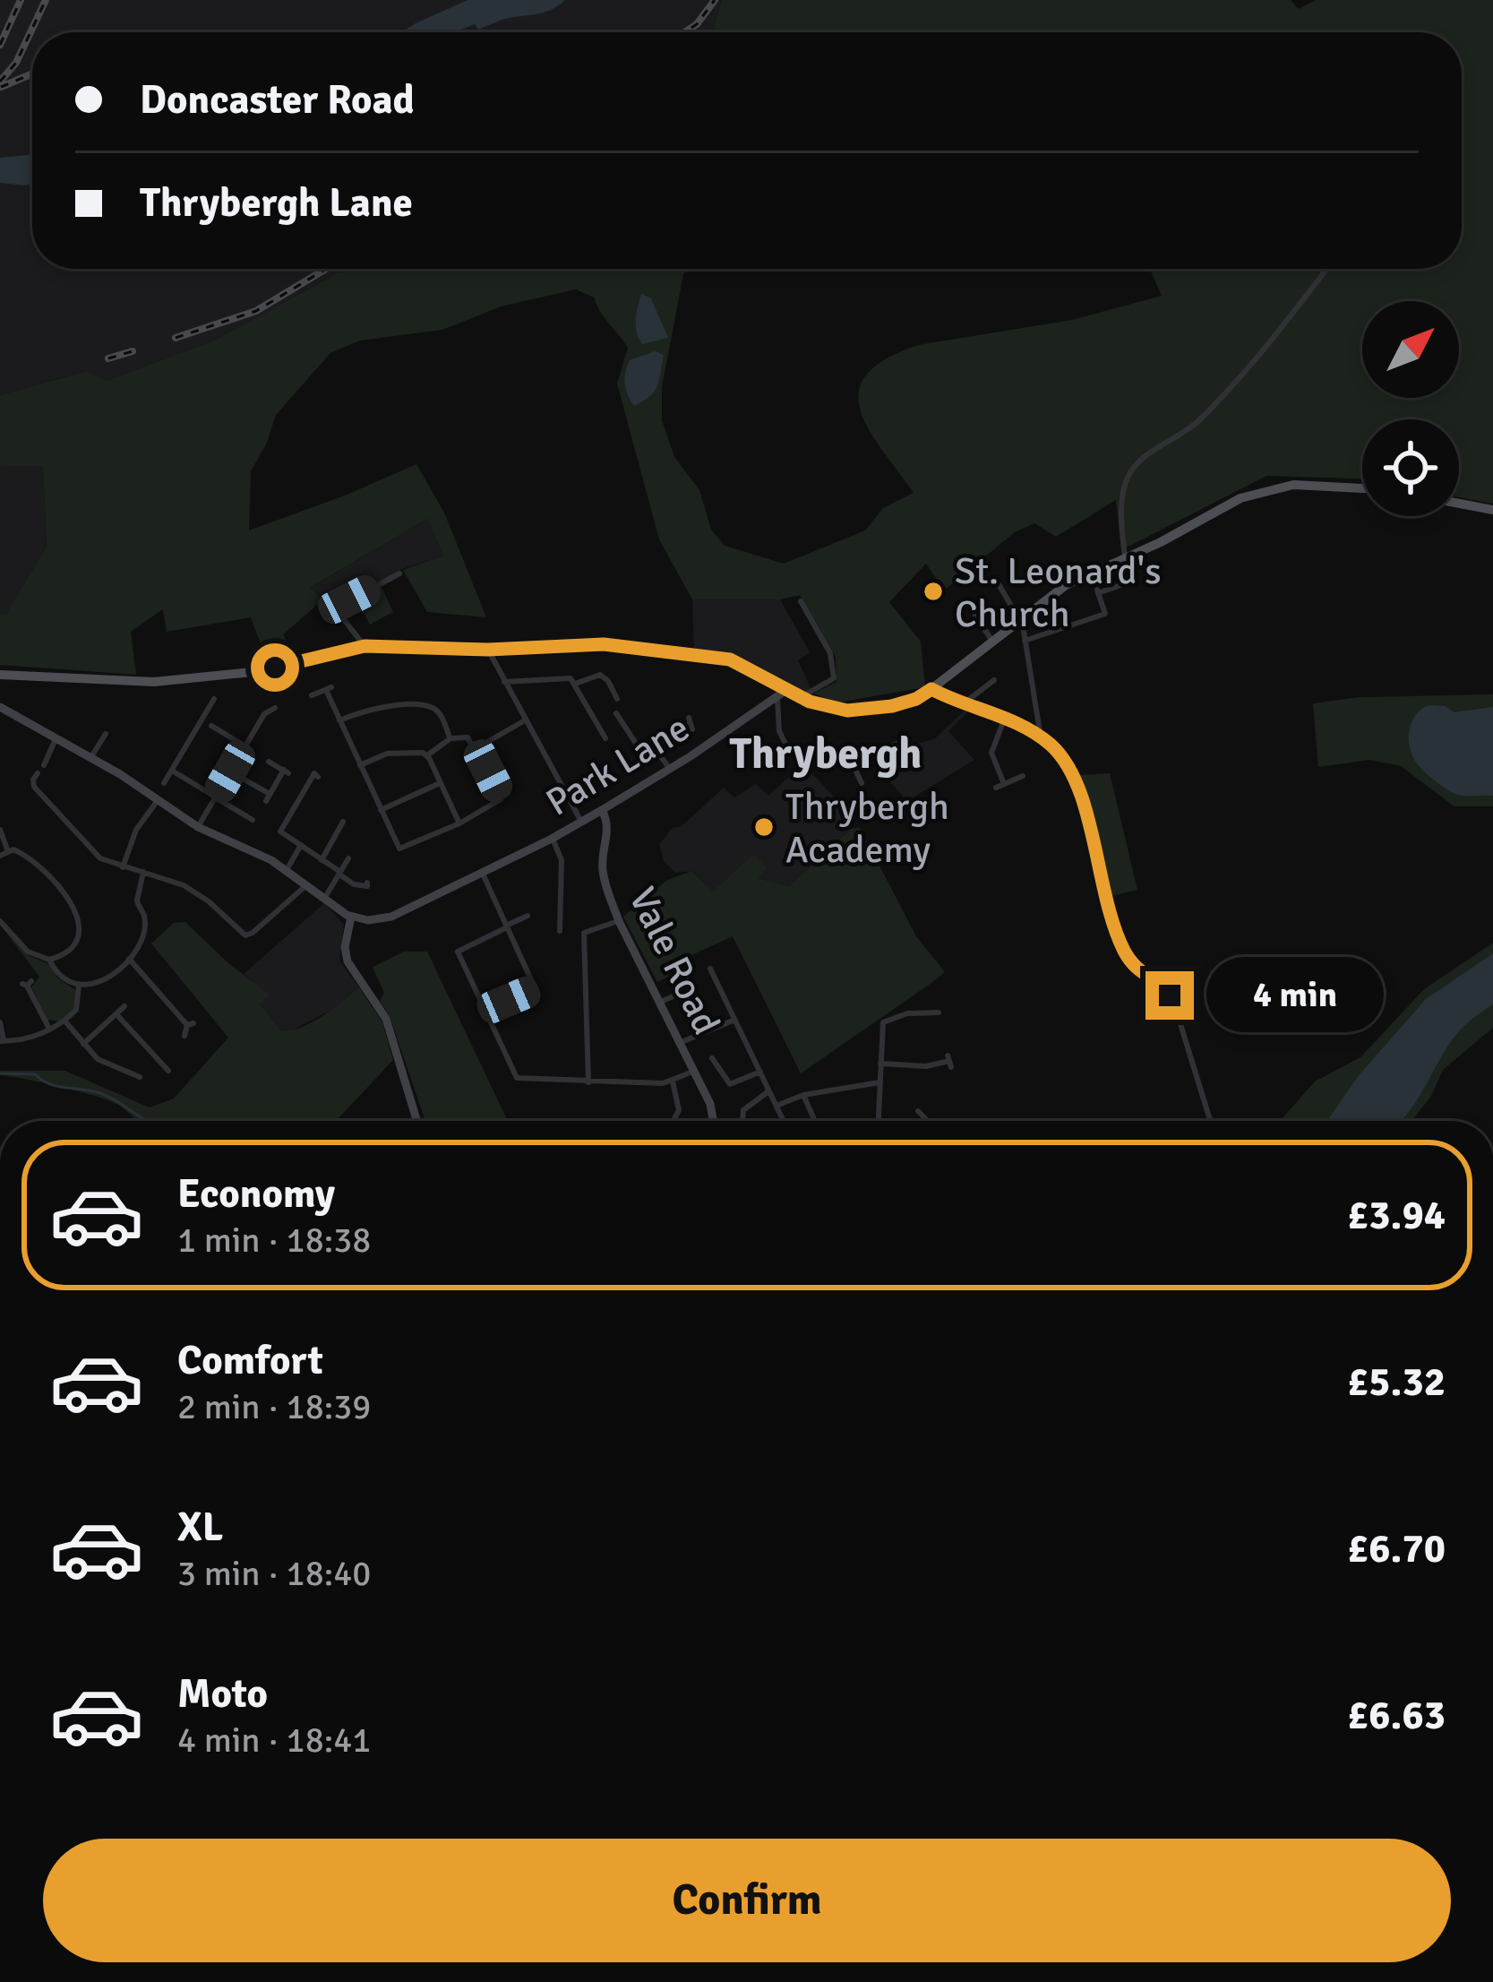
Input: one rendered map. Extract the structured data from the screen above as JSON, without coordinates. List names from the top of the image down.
{
  "streets": {
    "street": ["Park Lane", "Vale Road"]
  },
  "crossings": [
    ["Park Lane", "Vale Road"]
  ],
  "districts": ["Thrybergh"],
  "places": ["St. Leonard's Church", "Thrybergh Academy"],
  "north": "top right",
  "page": {
    "banner": ["Doncaster Road", "Thrybergh Lane"],
    "bubble": "4 min",
    "list": [
      {
        "name": "Economy",
        "note": "1 min · 18:38",
        "value": "£3.94"
      },
      {
        "name": "Comfort",
        "note": "2 min · 18:39",
        "value": "£5.32"
      },
      {
        "name": "XL",
        "note": "3 min · 18:40",
        "value": "£6.70"
      },
      {
        "name": "Moto",
        "note": "4 min · 18:41",
        "value": "£6.63"
      }
    ],
    "buttons": "Confirm"
  }
}
